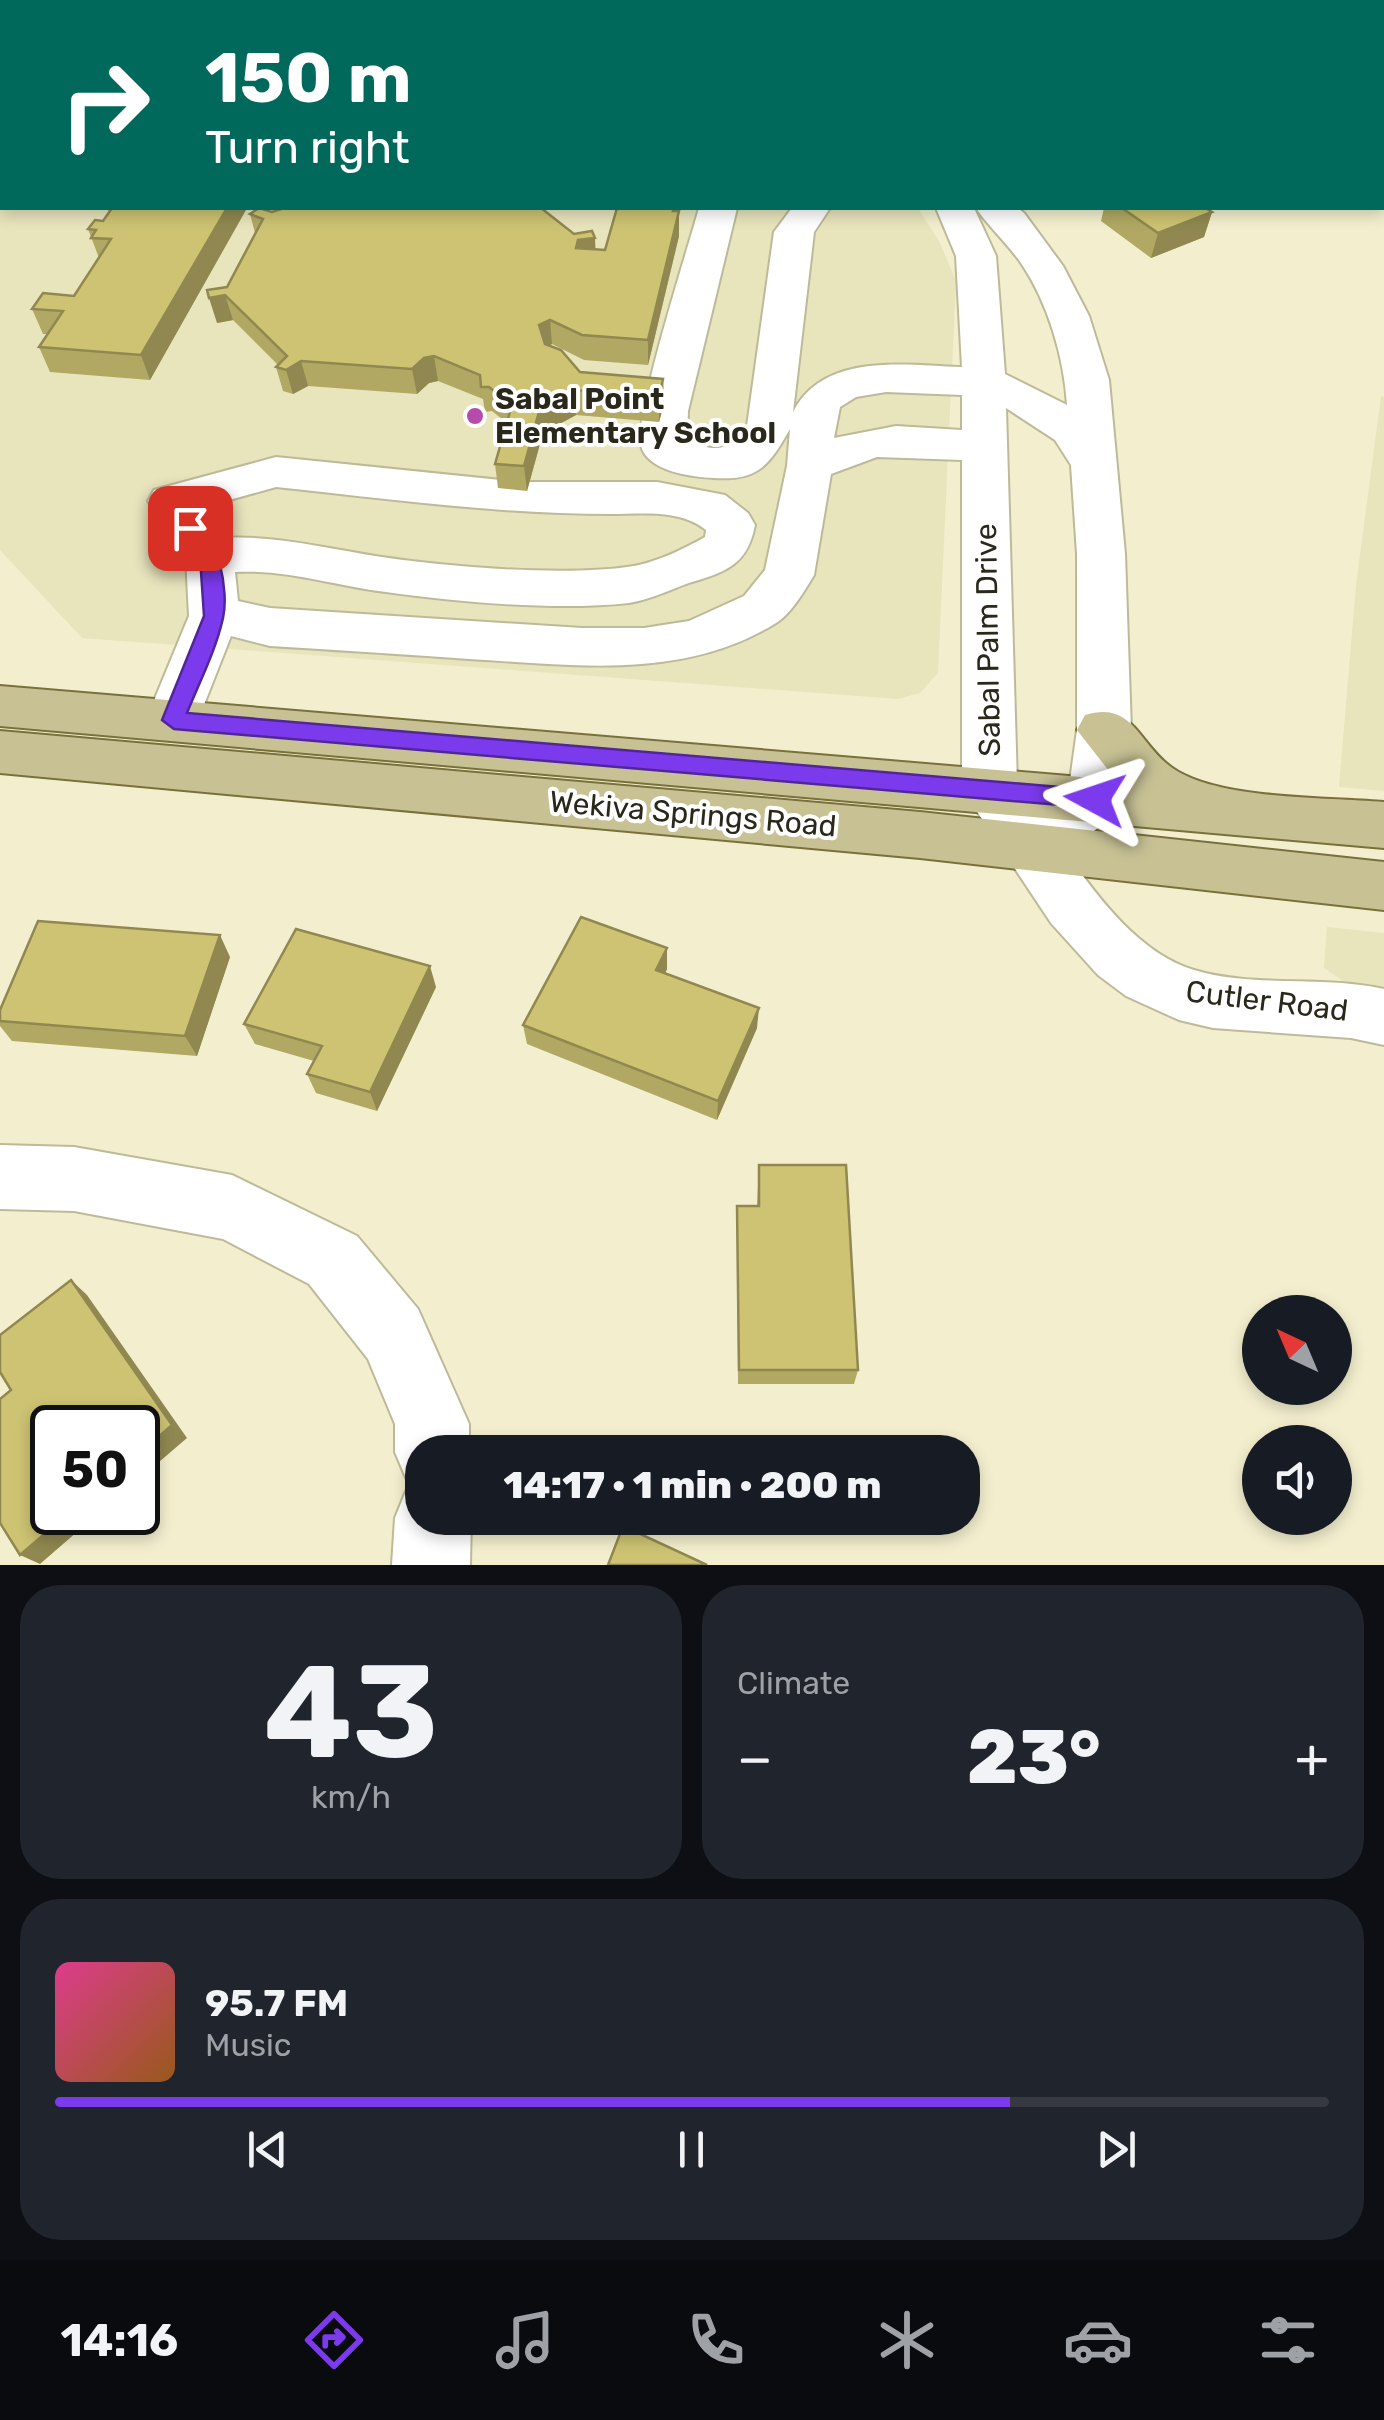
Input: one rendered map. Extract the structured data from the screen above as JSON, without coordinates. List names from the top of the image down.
{
  "streets": {
    "main road": ["Wekiva Springs Road"],
    "street": ["Sabal Palm Drive", "Cutler Road"]
  },
  "crossings": [
    ["Sabal Palm Drive", "Wekiva Springs Road"],
    ["Sabal Palm Drive", "Cutler Road"],
    ["Wekiva Springs Road", "Cutler Road"]
  ],
  "places": ["Sabal Point Elementary School"],
  "north": "top left",
  "page": {
    "turn": ["150 m", "Turn right"],
    "limit": "50",
    "trip": "14:17 · 1 min · 200 m",
    "tile": [
      ["43", "km/h"],
      "Climate"
    ],
    "heat": ["−", "23°", "+"],
    "song": ["95.7 FM", "Music"],
    "tabs": "14:16"
  }
}
